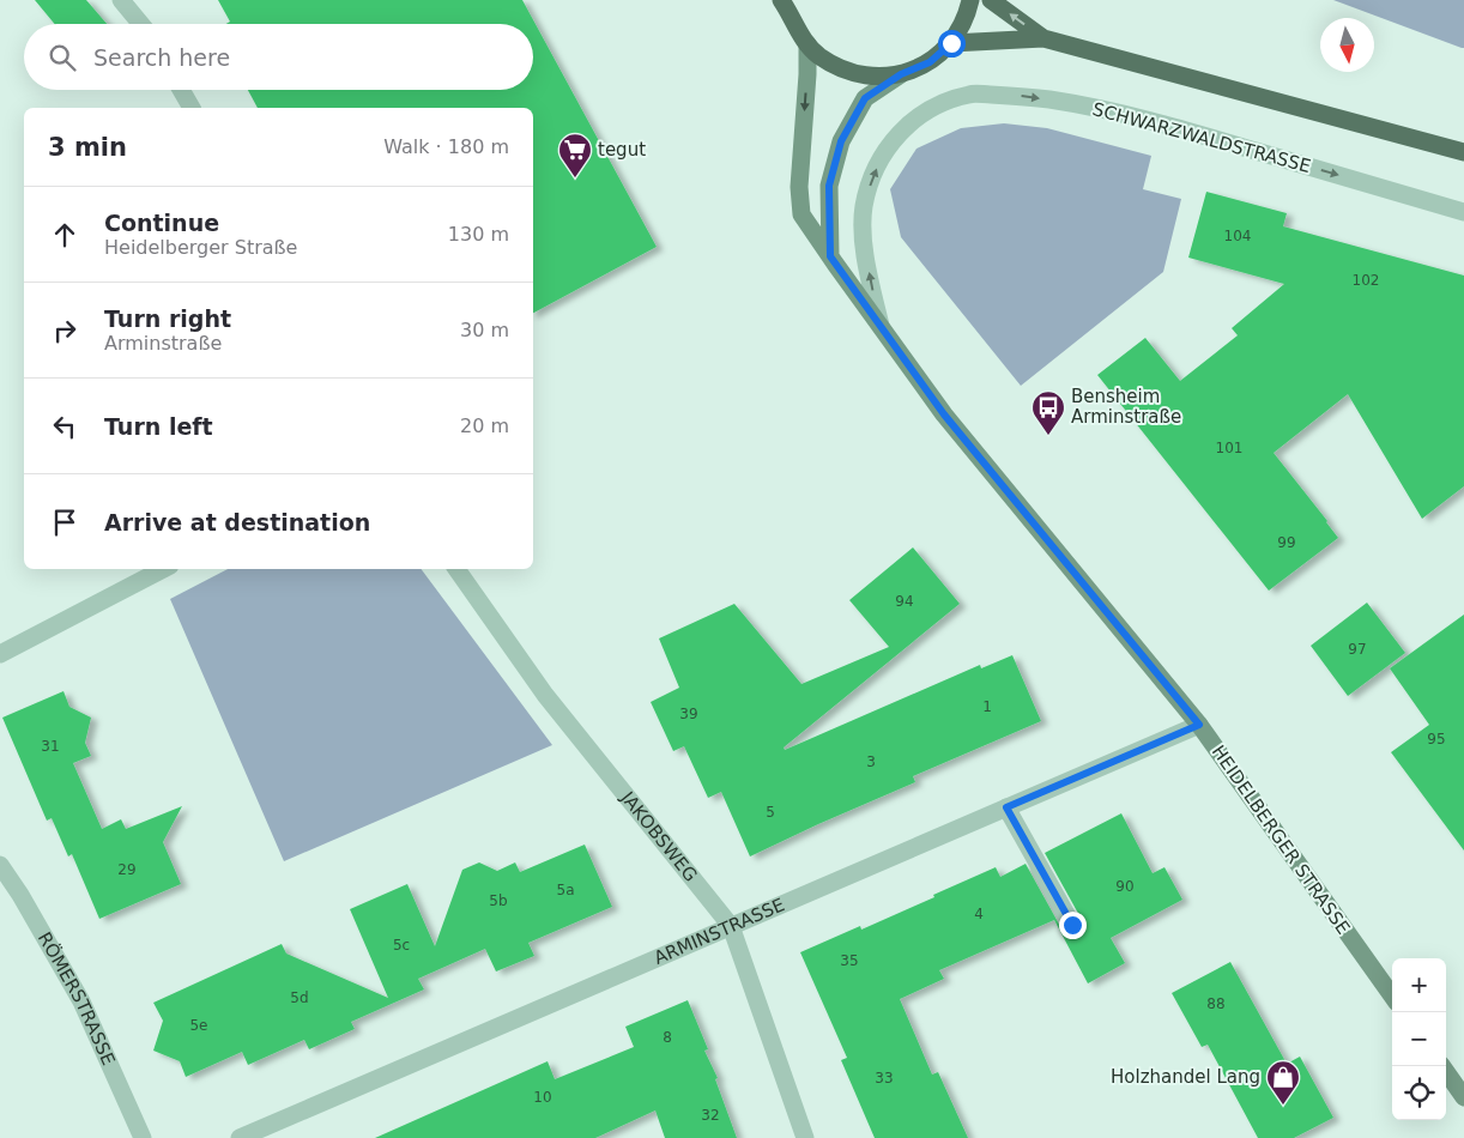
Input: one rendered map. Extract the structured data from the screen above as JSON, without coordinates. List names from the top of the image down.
{
  "streets": {
    "street": [
      "SCHWARZWALDSTRASSE",
      "JAKOBSWEG",
      "HEIDELBERGER STRASSE",
      "ARMINSTRASSE",
      "RÖMERSTRASSE"
    ]
  },
  "crossings": [
    ["SCHWARZWALDSTRASSE", "HEIDELBERGER STRASSE"],
    ["JAKOBSWEG", "ARMINSTRASSE"],
    ["HEIDELBERGER STRASSE", "ARMINSTRASSE"]
  ],
  "places": {
    "supermarket": ["tegut"],
    "bus stop": ["Bensheim Arminstraße"],
    "shop": ["Holzhandel Lang"]
  },
  "house_numbers": [
    "104",
    "102",
    "101",
    "99",
    "94",
    "97",
    "1",
    "39",
    "95",
    "31",
    "3",
    "5",
    "29",
    "90",
    "5a",
    "5b",
    "4",
    "5c",
    "35",
    "5d",
    "88",
    "5e",
    "8",
    "33",
    "10",
    "32"
  ],
  "north": "bottom",
  "page": {
    "search": "Search here",
    "heading": ["3 min", "Walk · 180 m"],
    "list": [
      ["Continue", "Heidelberger Straße", "130 m"],
      ["Turn right", "Arminstraße", "30 m"],
      ["Turn left", "20 m"],
      "Arrive at destination"
    ],
    "map_buttons": ["+", "−"]
  }
}
